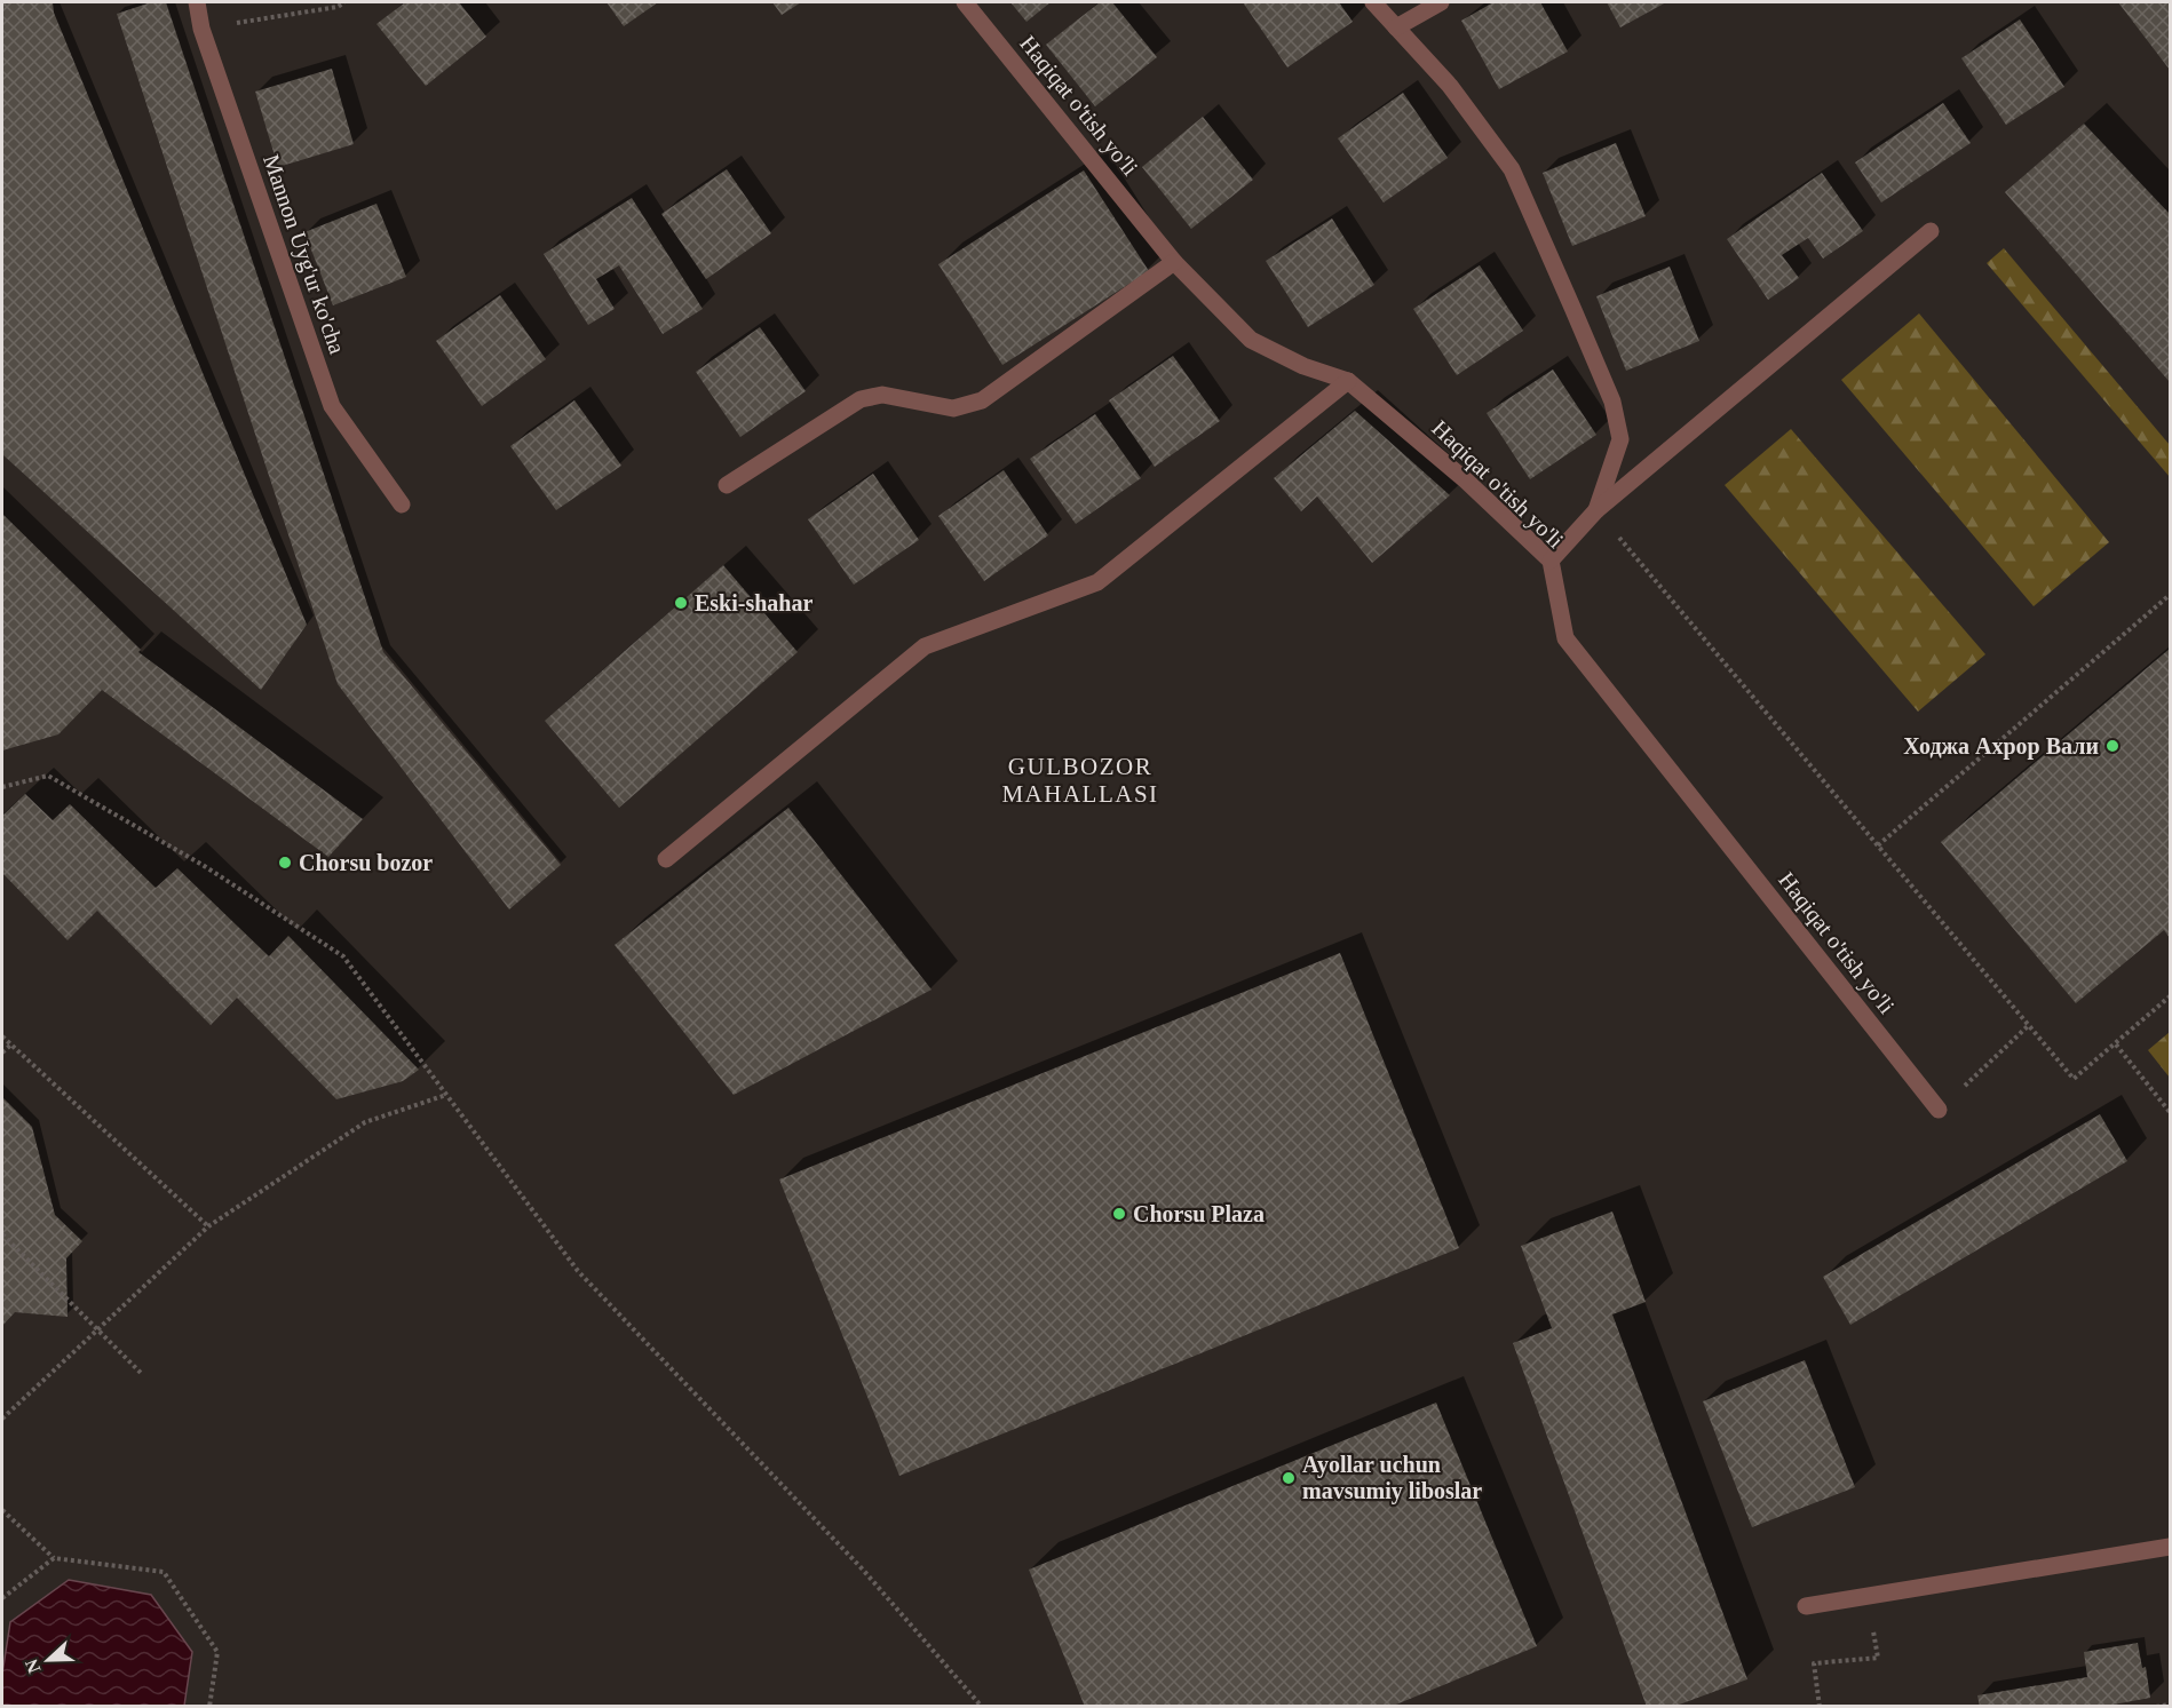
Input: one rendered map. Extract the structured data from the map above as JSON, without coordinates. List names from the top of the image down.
{
  "streets": {
    "street": ["Haqiqat o'tish yo'li", "Mannon Uyg'ur ko'cha"]
  },
  "districts": ["GULBOZOR MAHALLASI"],
  "places": [
    "Eski-shahar",
    "Ходжа Ахрор Вали",
    "Chorsu bozor",
    "Chorsu Plaza",
    "Ayollar uchun mavsumiy liboslar"
  ],
  "north": "left"
}
